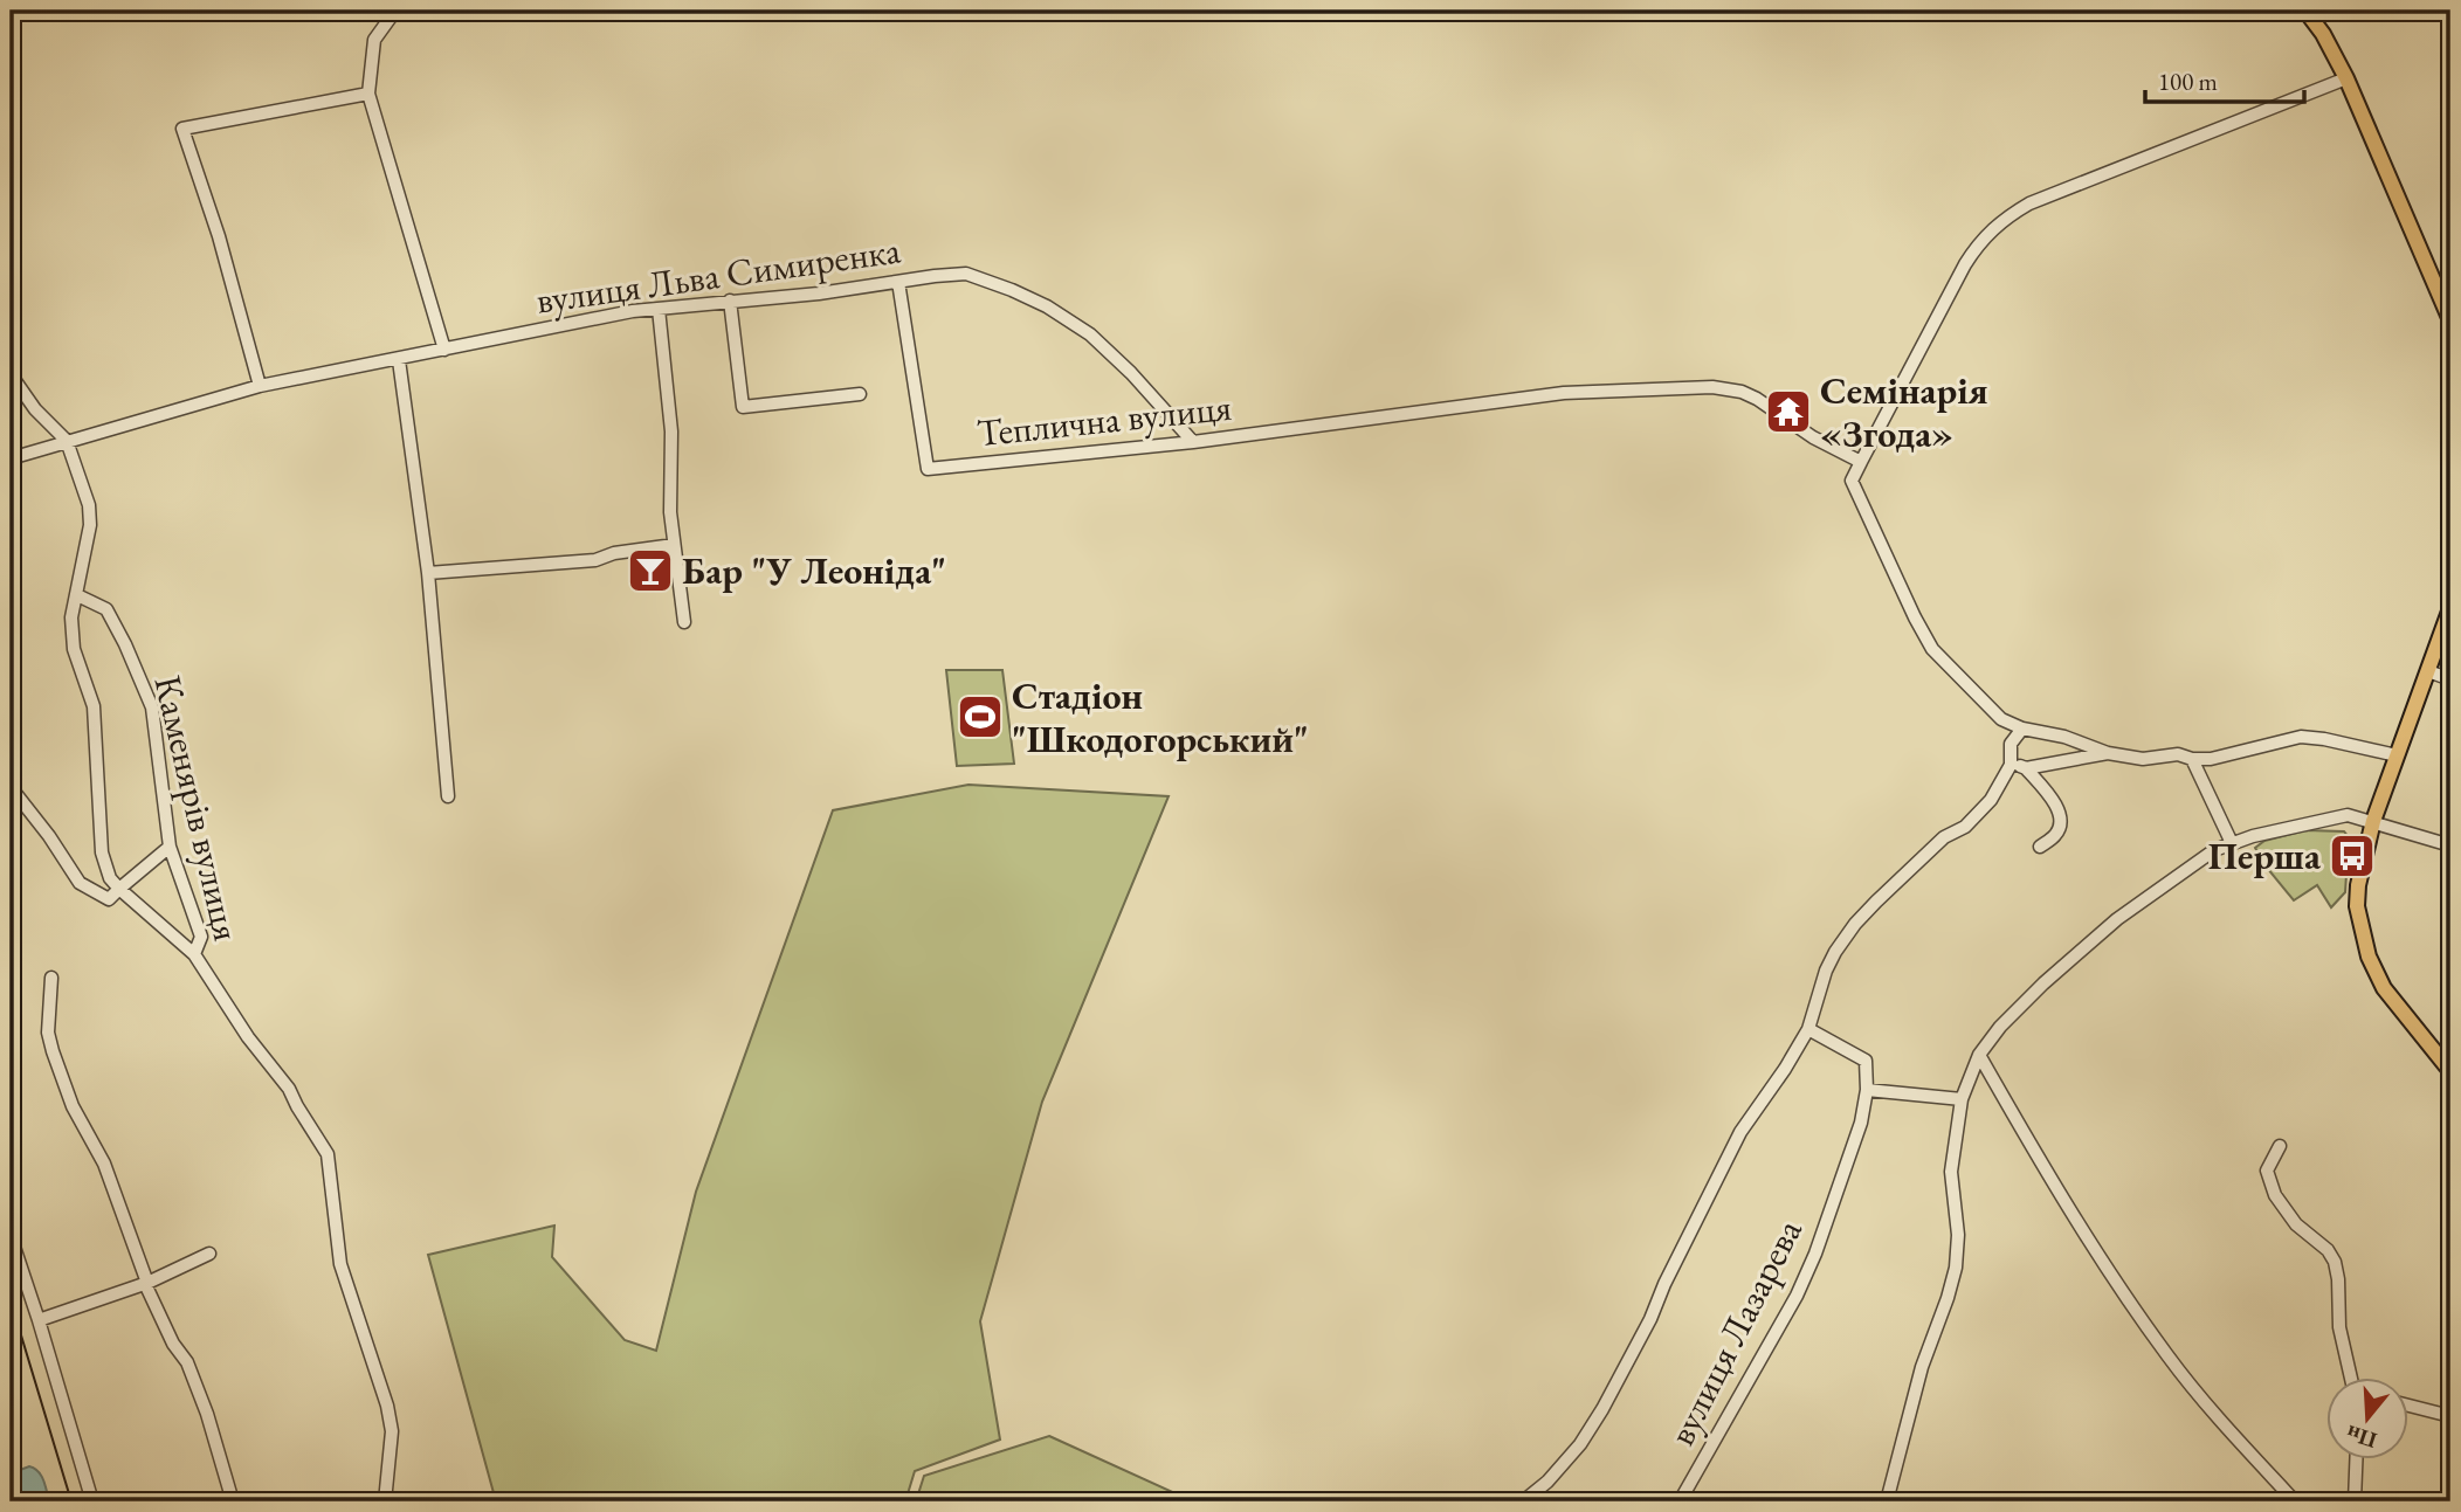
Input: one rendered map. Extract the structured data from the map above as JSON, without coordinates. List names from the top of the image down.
{
  "streets": {
    "street": [
      "вулиця Льва Симиренка",
      "Теплична вулиця",
      "Каменярів вулиця",
      "вулиця Лазарева"
    ]
  },
  "crossings": [
    ["вулиця Льва Симиренка", "Теплична вулиця"]
  ],
  "places": {
    "temple": ["Семінарія «Згода»"],
    "bar": ["Бар \"У Леоніда\""],
    "sports": ["Стадіон \"Шкодогорський\""],
    "bus stop": ["Перша"]
  },
  "scale_bar": "100 m",
  "north": "bottom"
}
